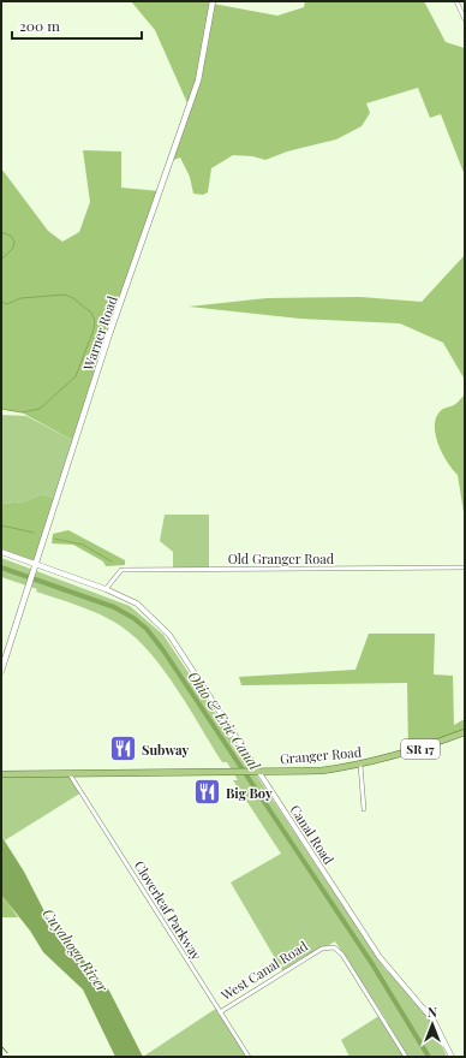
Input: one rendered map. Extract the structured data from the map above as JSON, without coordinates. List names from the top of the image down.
{
  "streets": {
    "main road": ["Warner Road", "SR 17", "Granger Road"],
    "street": [
      "Old Granger Road",
      "Canal Road",
      "Cloverleaf Parkway",
      "West Canal Road"
    ]
  },
  "crossings": [
    ["Warner Road", "Canal Road"],
    ["Old Granger Road", "Canal Road"],
    ["Granger Road", "Canal Road"],
    ["Granger Road", "Cloverleaf Parkway"],
    ["Cloverleaf Parkway", "West Canal Road"]
  ],
  "water": ["Ohio & Erie Canal", "Cuyahoga River"],
  "places": {
    "restaurant": ["Subway", "Big Boy"]
  },
  "scale_bar": "200 m",
  "north": "top"
}
